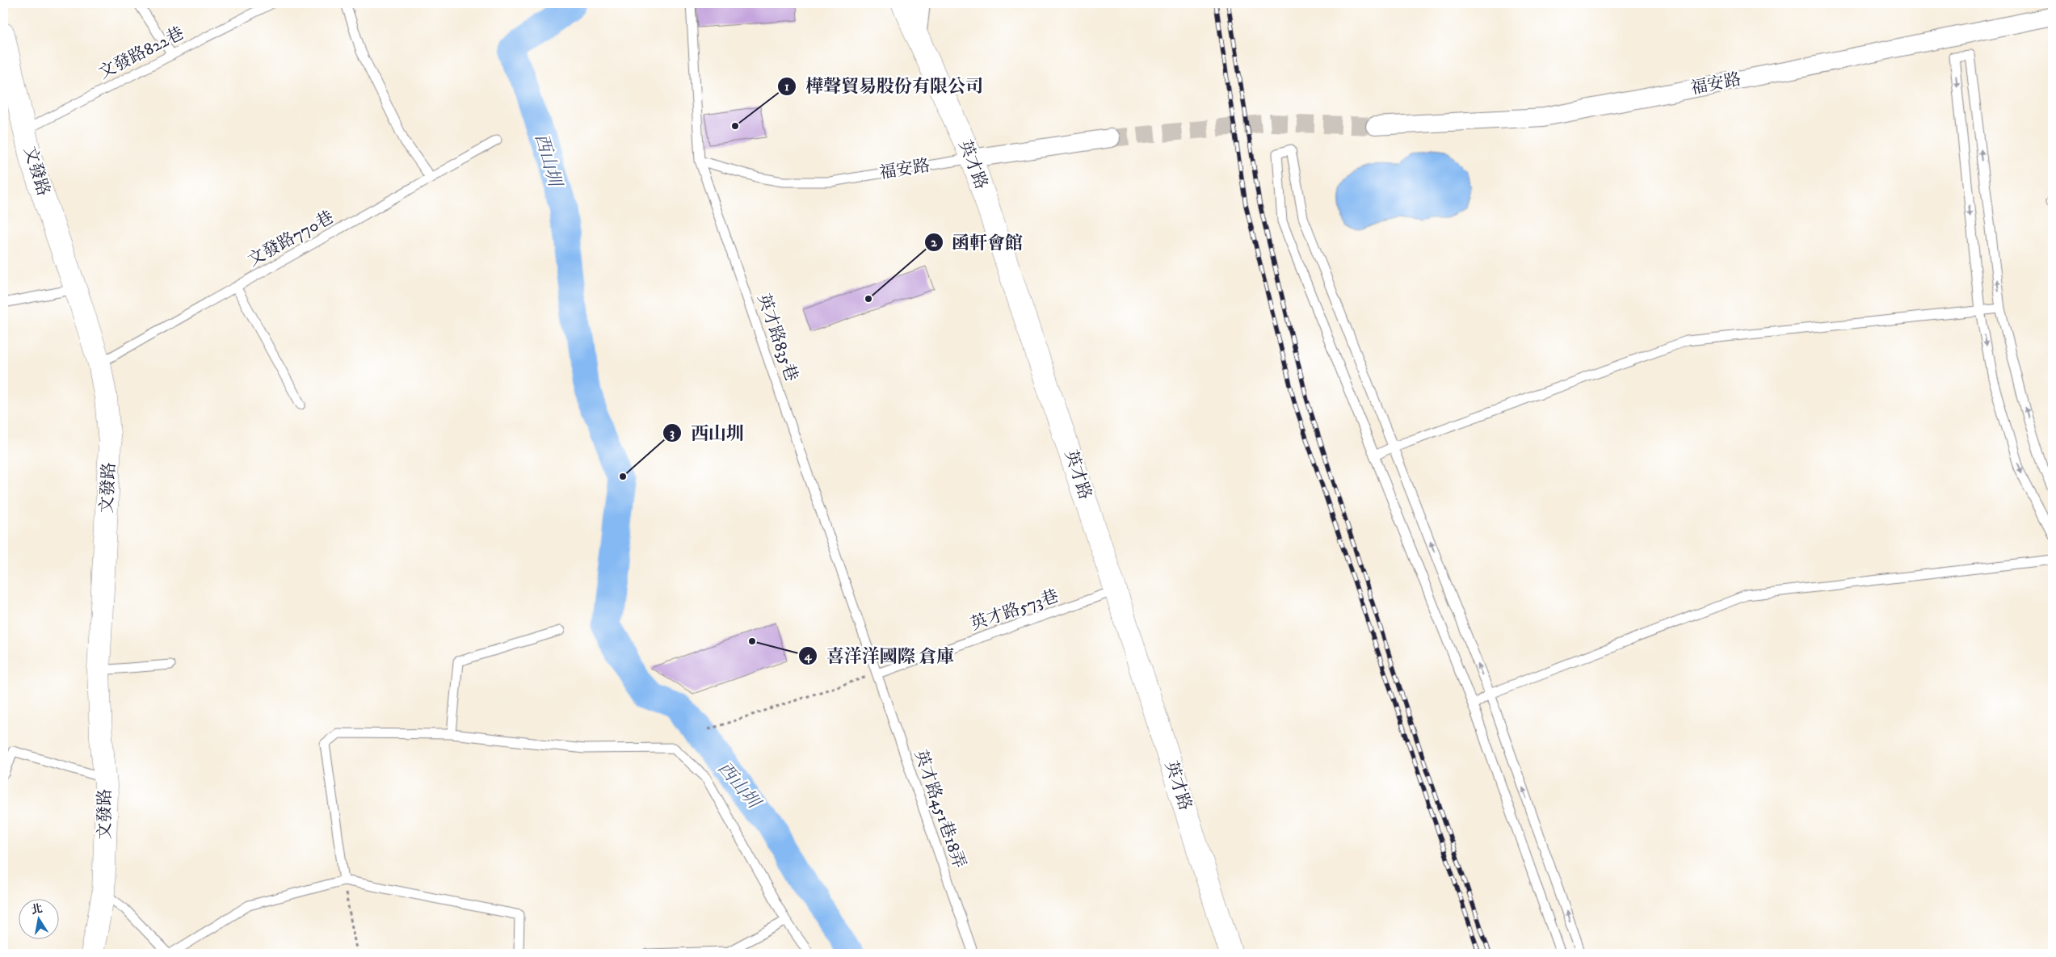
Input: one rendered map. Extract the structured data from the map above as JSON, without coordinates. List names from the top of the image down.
{
  "streets": {
    "street": ["福安路", "英才路", "文發路"],
    "lane": [
      "文發路822巷",
      "文發路770巷",
      "英才路835巷",
      "英才路573巷",
      "英才路451巷18弄"
    ]
  },
  "crossings": [
    ["文發路822巷", "文發路"],
    ["福安路", "英才路"],
    ["福安路", "英才路835巷"],
    ["英才路", "英才路573巷"],
    ["文發路", "文發路770巷"],
    ["英才路835巷", "英才路573巷"],
    ["英才路835巷", "英才路451巷18弄"],
    ["英才路573巷", "英才路451巷18弄"]
  ],
  "water": ["西山圳"],
  "places": [
    "樺聲貿易股份有限公司",
    "函軒會館",
    "西山圳",
    "喜洋洋國際 倉庫"
  ],
  "north": "top"
}
